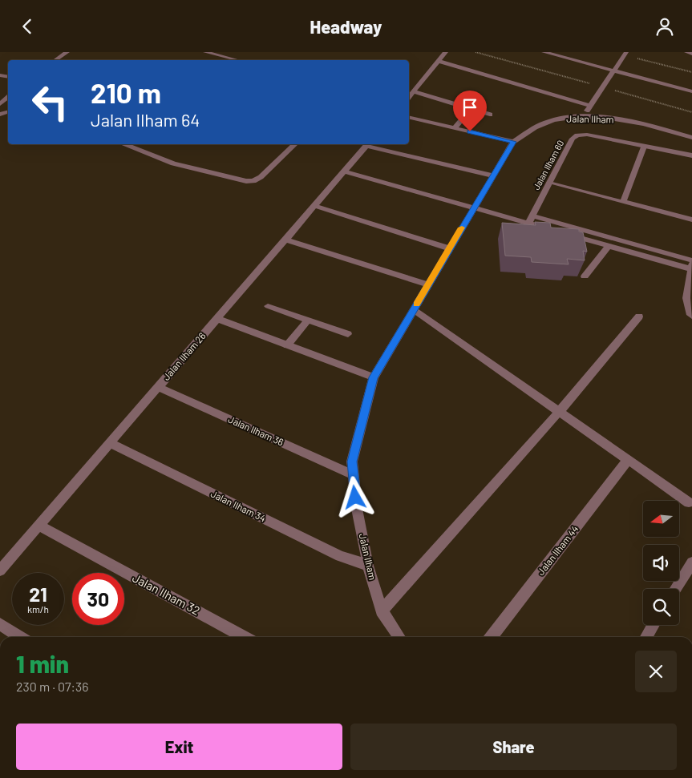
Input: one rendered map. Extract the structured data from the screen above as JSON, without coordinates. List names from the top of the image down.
{
  "streets": {
    "street": [
      "Jalan Ilham",
      "Jalan Ilham 60",
      "Jalan Ilham 26",
      "Jalan Ilham 36",
      "Jalan Ilham 34",
      "Jalan Ilham 44",
      "Jalan Ilham 32"
    ]
  },
  "crossings": [
    ["Jalan Ilham", "Jalan Ilham 36"],
    ["Jalan Ilham", "Jalan Ilham 34"],
    ["Jalan Ilham 26", "Jalan Ilham 36"],
    ["Jalan Ilham 26", "Jalan Ilham 34"],
    ["Jalan Ilham 26", "Jalan Ilham 32"]
  ],
  "north": "left",
  "page": {
    "header": "Headway",
    "turn": ["210 m", "Jalan Ilham 64"],
    "speed": "21 km/h",
    "limit": "30",
    "heading": ["1 min", "230 m · 07:36"],
    "buttons": ["Exit", "Share"]
  }
}
